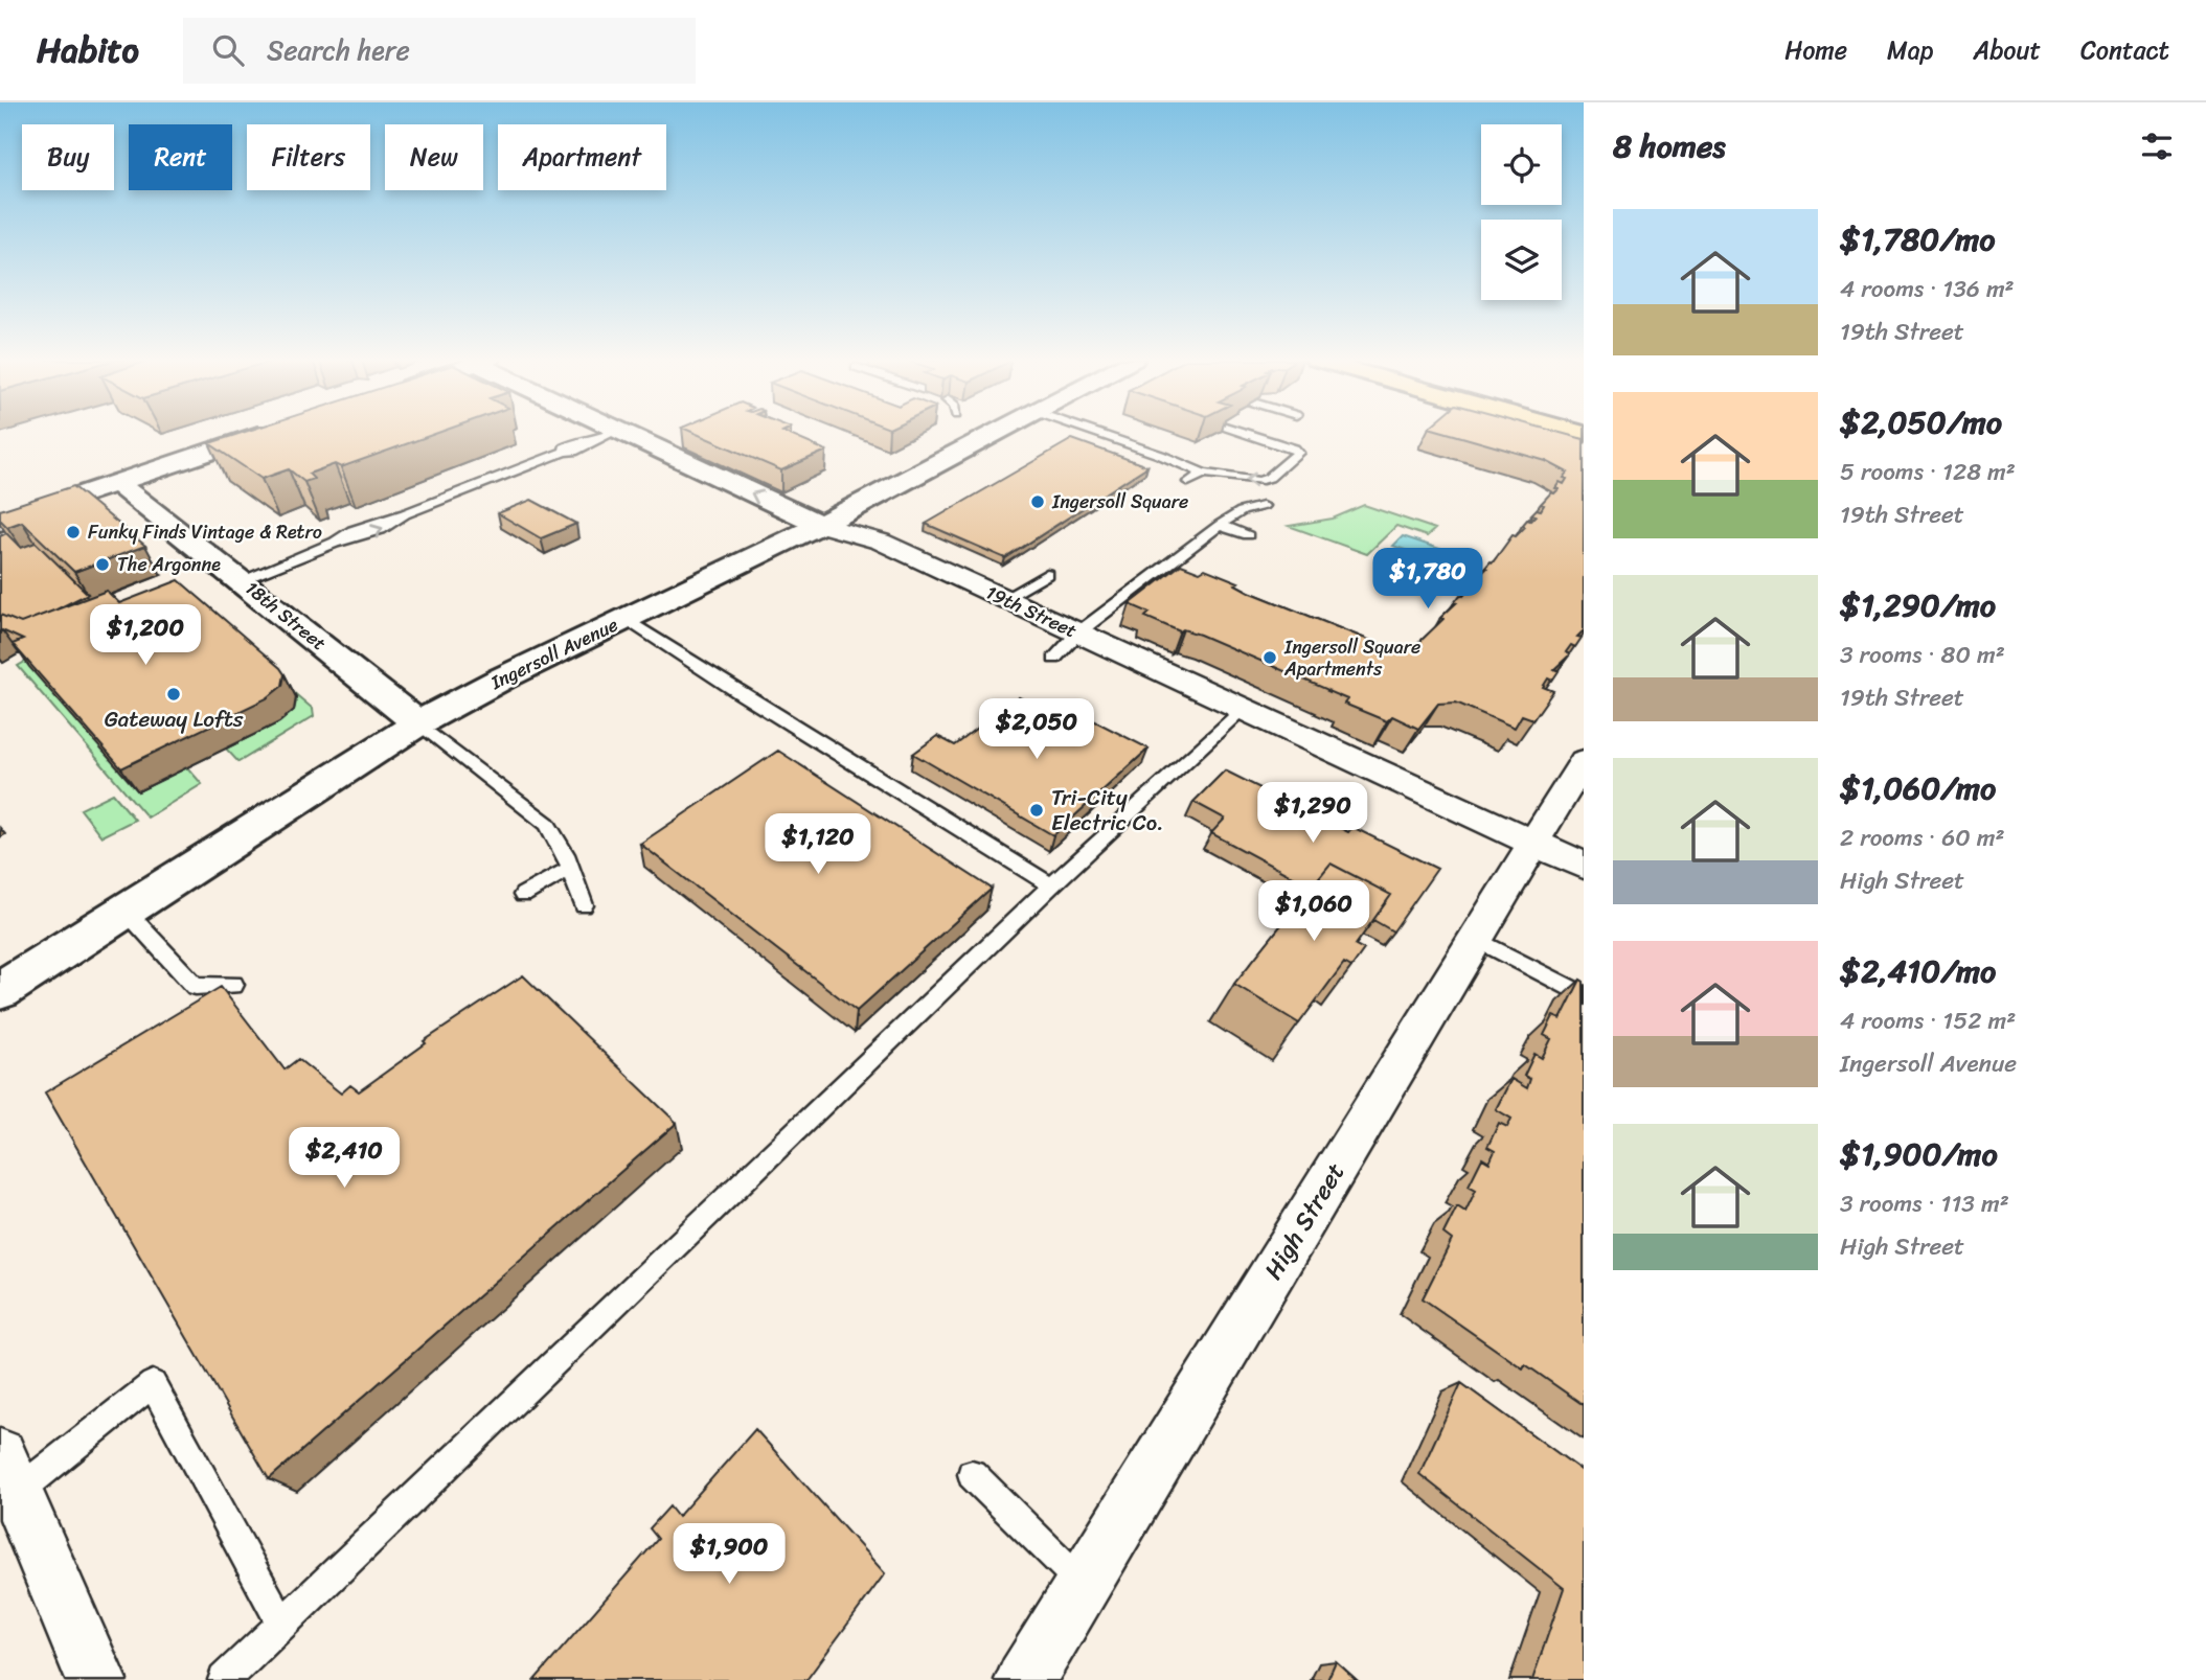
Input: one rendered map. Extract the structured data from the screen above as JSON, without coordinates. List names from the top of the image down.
{
  "streets": {
    "main road": ["19th Street", "18th Street", "Ingersoll Avenue"],
    "street": ["High Street"]
  },
  "crossings": [
    ["19th Street", "Ingersoll Avenue"],
    ["19th Street", "High Street"],
    ["18th Street", "Ingersoll Avenue"]
  ],
  "places": [
    "Ingersoll Square",
    "Funky Finds Vintage & Retro",
    "The Argonne",
    "Ingersoll Square Apartments",
    "Gateway Lofts",
    "Tri-City Electric Co."
  ],
  "page": {
    "header": "Habito",
    "search": "Search here",
    "nav": [
      "Home",
      "Map",
      "About",
      "Contact"
    ],
    "heading": "8 homes",
    "chip": [
      "Buy",
      "Rent",
      "Filters",
      "New",
      "Apartment"
    ],
    "list": [
      {
        "name": "$1,780/mo",
        "note": "4 rooms · 136 m² · 19th Street"
      },
      {
        "name": "$2,050/mo",
        "note": "5 rooms · 128 m² · 19th Street"
      },
      {
        "name": "$1,290/mo",
        "note": "3 rooms · 80 m² · 19th Street"
      },
      {
        "name": "$1,060/mo",
        "note": "2 rooms · 60 m² · High Street"
      },
      {
        "name": "$2,410/mo",
        "note": "4 rooms · 152 m² · Ingersoll Avenue"
      },
      {
        "name": "$1,900/mo",
        "note": "3 rooms · 113 m² · High Street"
      }
    ],
    "price": [
      "$1,780",
      "$1,200",
      "$2,050",
      "$1,290",
      "$1,120",
      "$1,060",
      "$2,410",
      "$1,900"
    ]
  }
}
